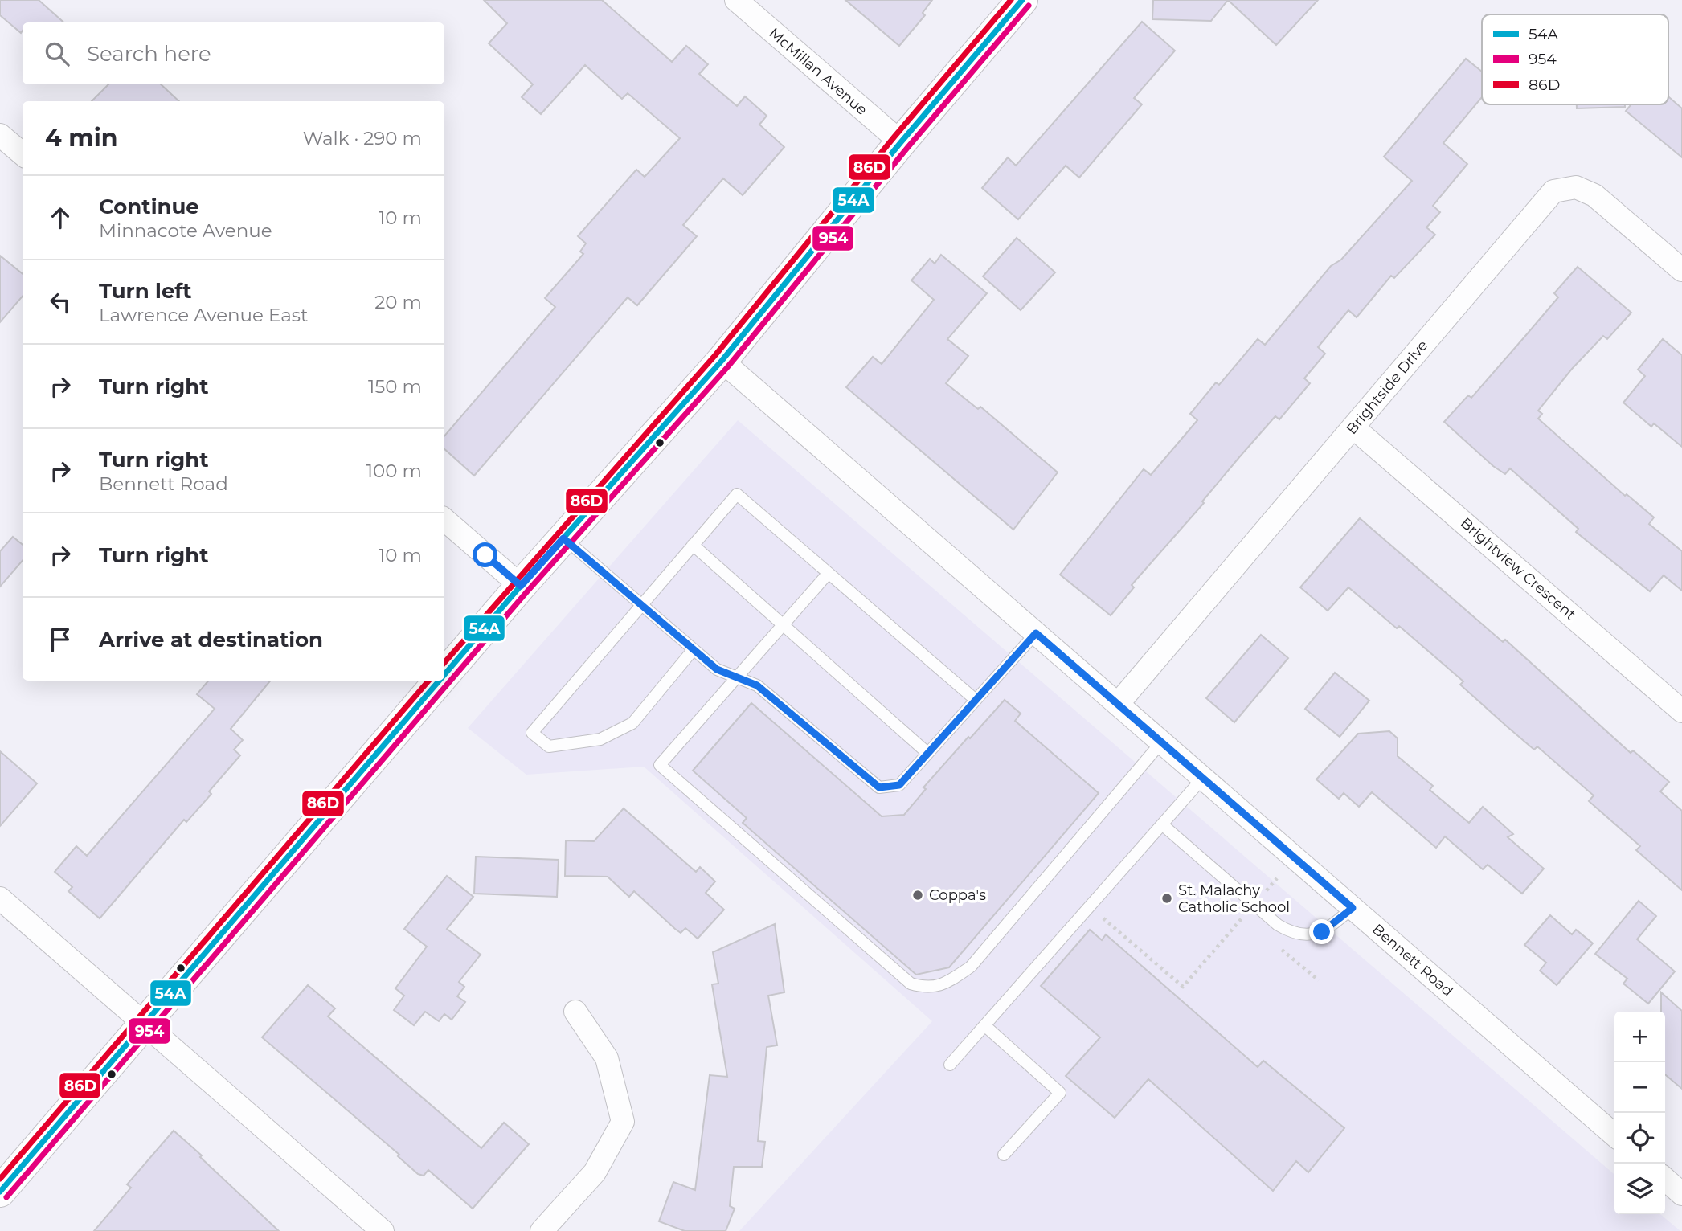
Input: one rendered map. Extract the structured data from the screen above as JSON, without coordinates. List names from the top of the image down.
{
  "streets": {
    "street": [
      "McMillan Avenue",
      "Brightside Drive",
      "Brightview Crescent",
      "Bennett Road"
    ]
  },
  "crossings": [
    ["Brightside Drive", "Brightview Crescent"],
    ["Brightside Drive", "Bennett Road"]
  ],
  "places": ["Coppa's", "St. Malachy Catholic School"],
  "lines": ["transit line 54A", "transit line 86D", "transit line 954"],
  "legend": ["54A", "954", "86D"],
  "page": {
    "search": "Search here",
    "heading": ["4 min", "Walk · 290 m"],
    "list": [
      ["Continue", "Minnacote Avenue", "10 m"],
      ["Turn left", "Lawrence Avenue East", "20 m"],
      ["Turn right", "150 m"],
      ["Turn right", "Bennett Road", "100 m"],
      ["Turn right", "10 m"],
      "Arrive at destination"
    ],
    "map_buttons": ["+", "−"]
  }
}
